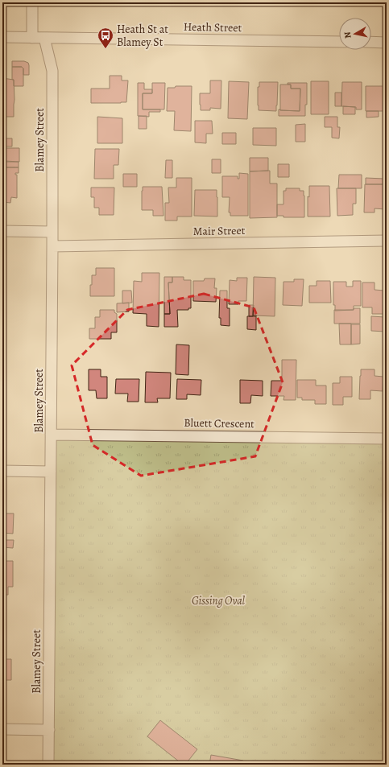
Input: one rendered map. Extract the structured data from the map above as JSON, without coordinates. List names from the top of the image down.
{
  "streets": {
    "street": [
      "Heath Street",
      "Blamey Street",
      "Mair Street",
      "Bluett Crescent"
    ]
  },
  "crossings": [
    ["Heath Street", "Blamey Street"],
    ["Blamey Street", "Mair Street"],
    ["Blamey Street", "Bluett Crescent"]
  ],
  "parks": ["Gissing Oval"],
  "places": {
    "bus stop": ["Heath St at Blamey St"]
  },
  "north": "left"
}
